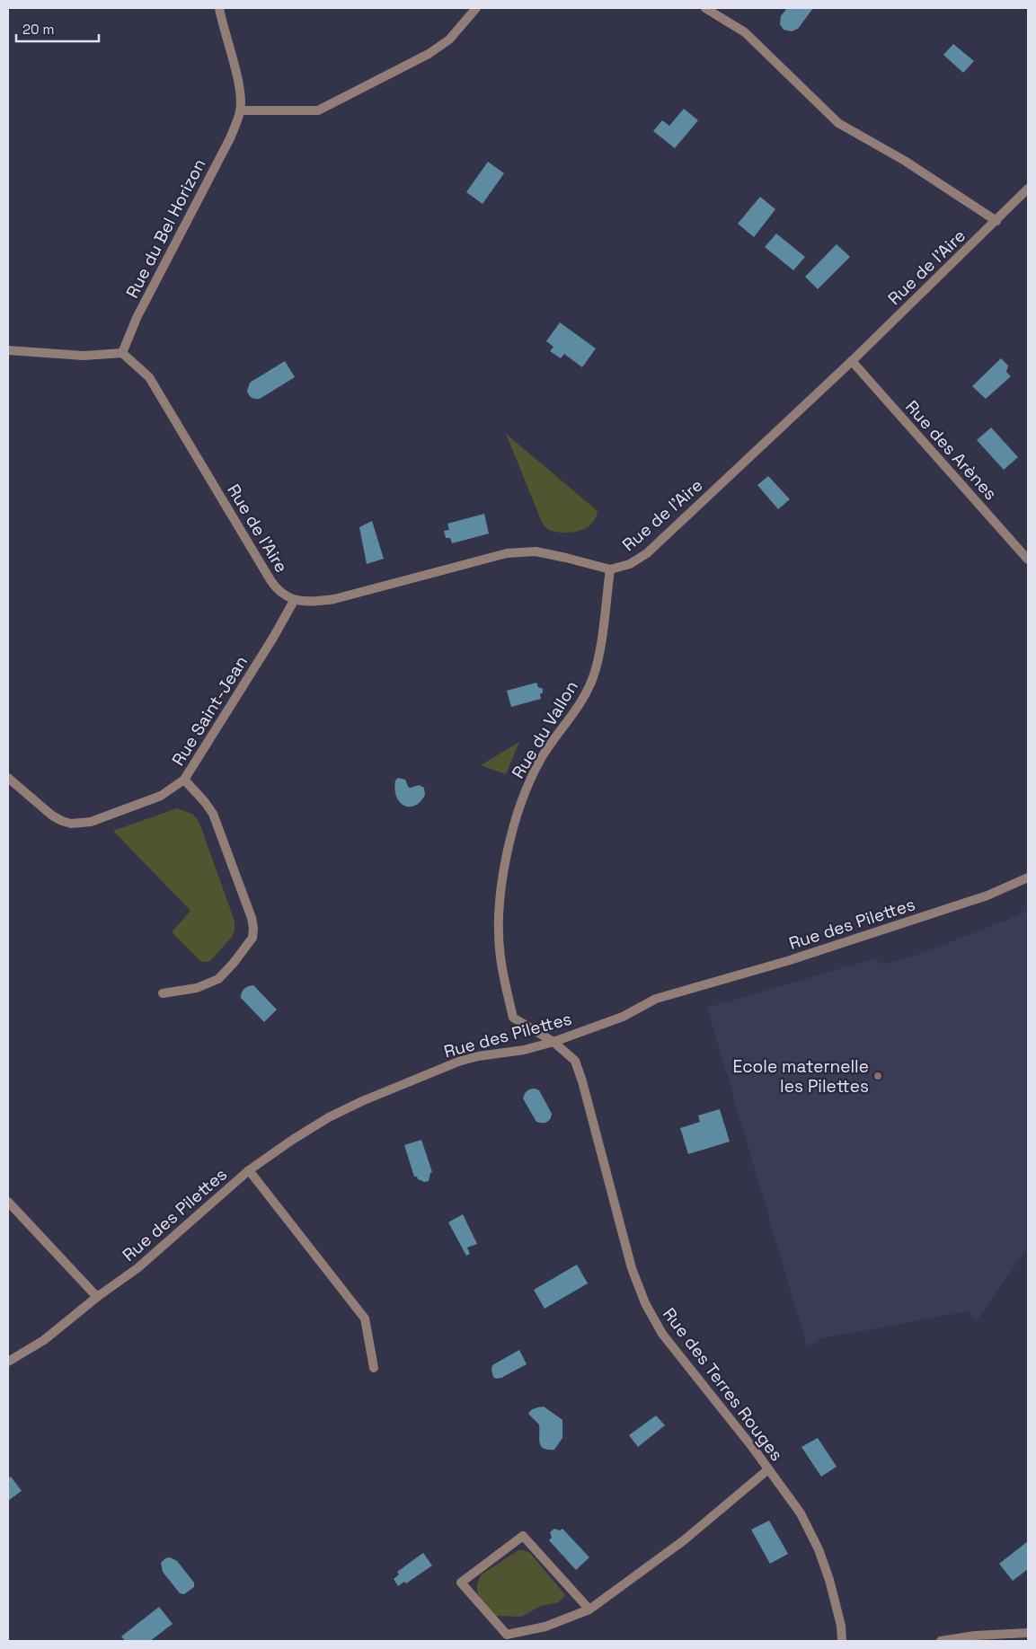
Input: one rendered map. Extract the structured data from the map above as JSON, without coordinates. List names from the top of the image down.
{
  "streets": {
    "street": [
      "Rue du Bel Horizon",
      "Rue de l'Aire",
      "Rue des Arènes",
      "Rue Saint-Jean",
      "Rue du Vallon",
      "Rue des Pilettes",
      "Rue des Terres Rouges"
    ]
  },
  "crossings": [
    ["Rue du Bel Horizon", "Rue de l'Aire"],
    ["Rue de l'Aire", "Rue des Arènes"],
    ["Rue de l'Aire", "Rue Saint-Jean"],
    ["Rue de l'Aire", "Rue du Vallon"],
    ["Rue du Vallon", "Rue des Pilettes"],
    ["Rue du Vallon", "Rue des Terres Rouges"],
    ["Rue des Pilettes", "Rue des Terres Rouges"]
  ],
  "places": ["Ecole maternelle les Pilettes"],
  "scale_bar": "20 m"
}
